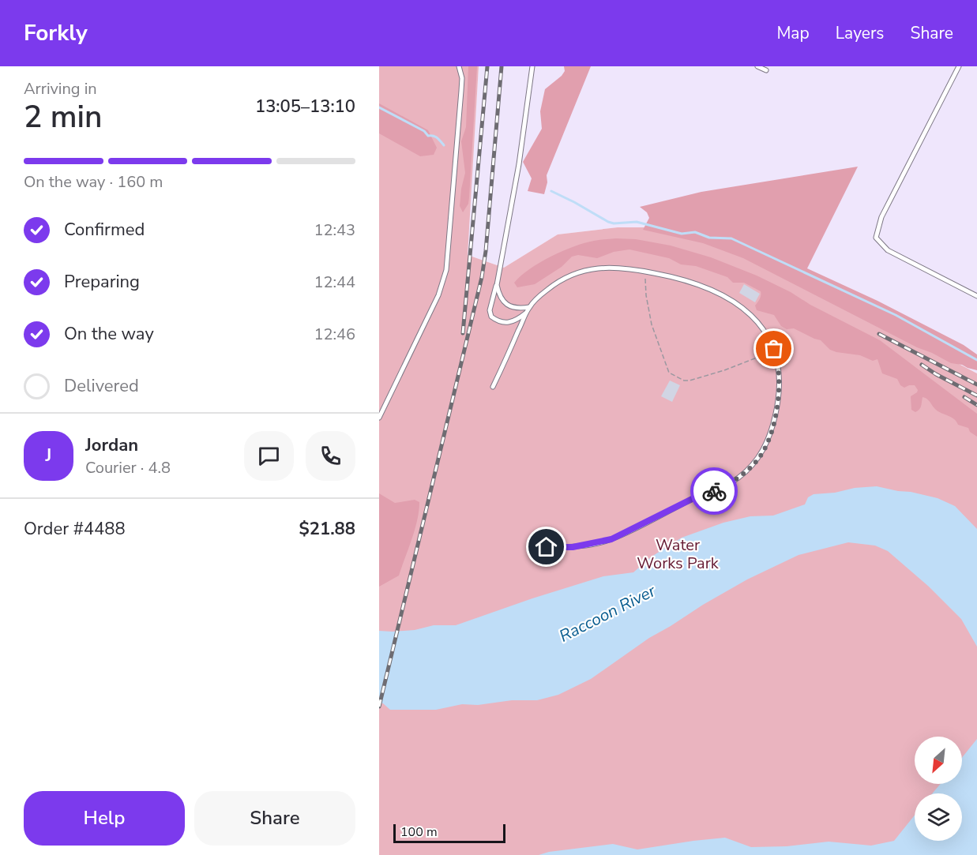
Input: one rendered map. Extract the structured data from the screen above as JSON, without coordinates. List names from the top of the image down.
{
  "water": ["Raccoon River"],
  "parks": ["Water Works Park"],
  "scale_bar": "100 m",
  "north": "bottom left",
  "page": {
    "header": "Forkly",
    "nav": ["Map", "Layers", "Share"],
    "heading": ["2 min", "Arriving in", "13:05–13:10"],
    "panel": [
      "Jordan",
      "Courier · 4.8",
      "Order #4488",
      "$21.88"
    ],
    "bar": "On the way · 160 m",
    "list": [
      ["Confirmed", "12:43"],
      ["Preparing", "12:44"],
      ["On the way", "12:46"],
      "Delivered"
    ],
    "round": "J",
    "buttons": ["Help", "Share"],
    "scale": "100 m"
  }
}
